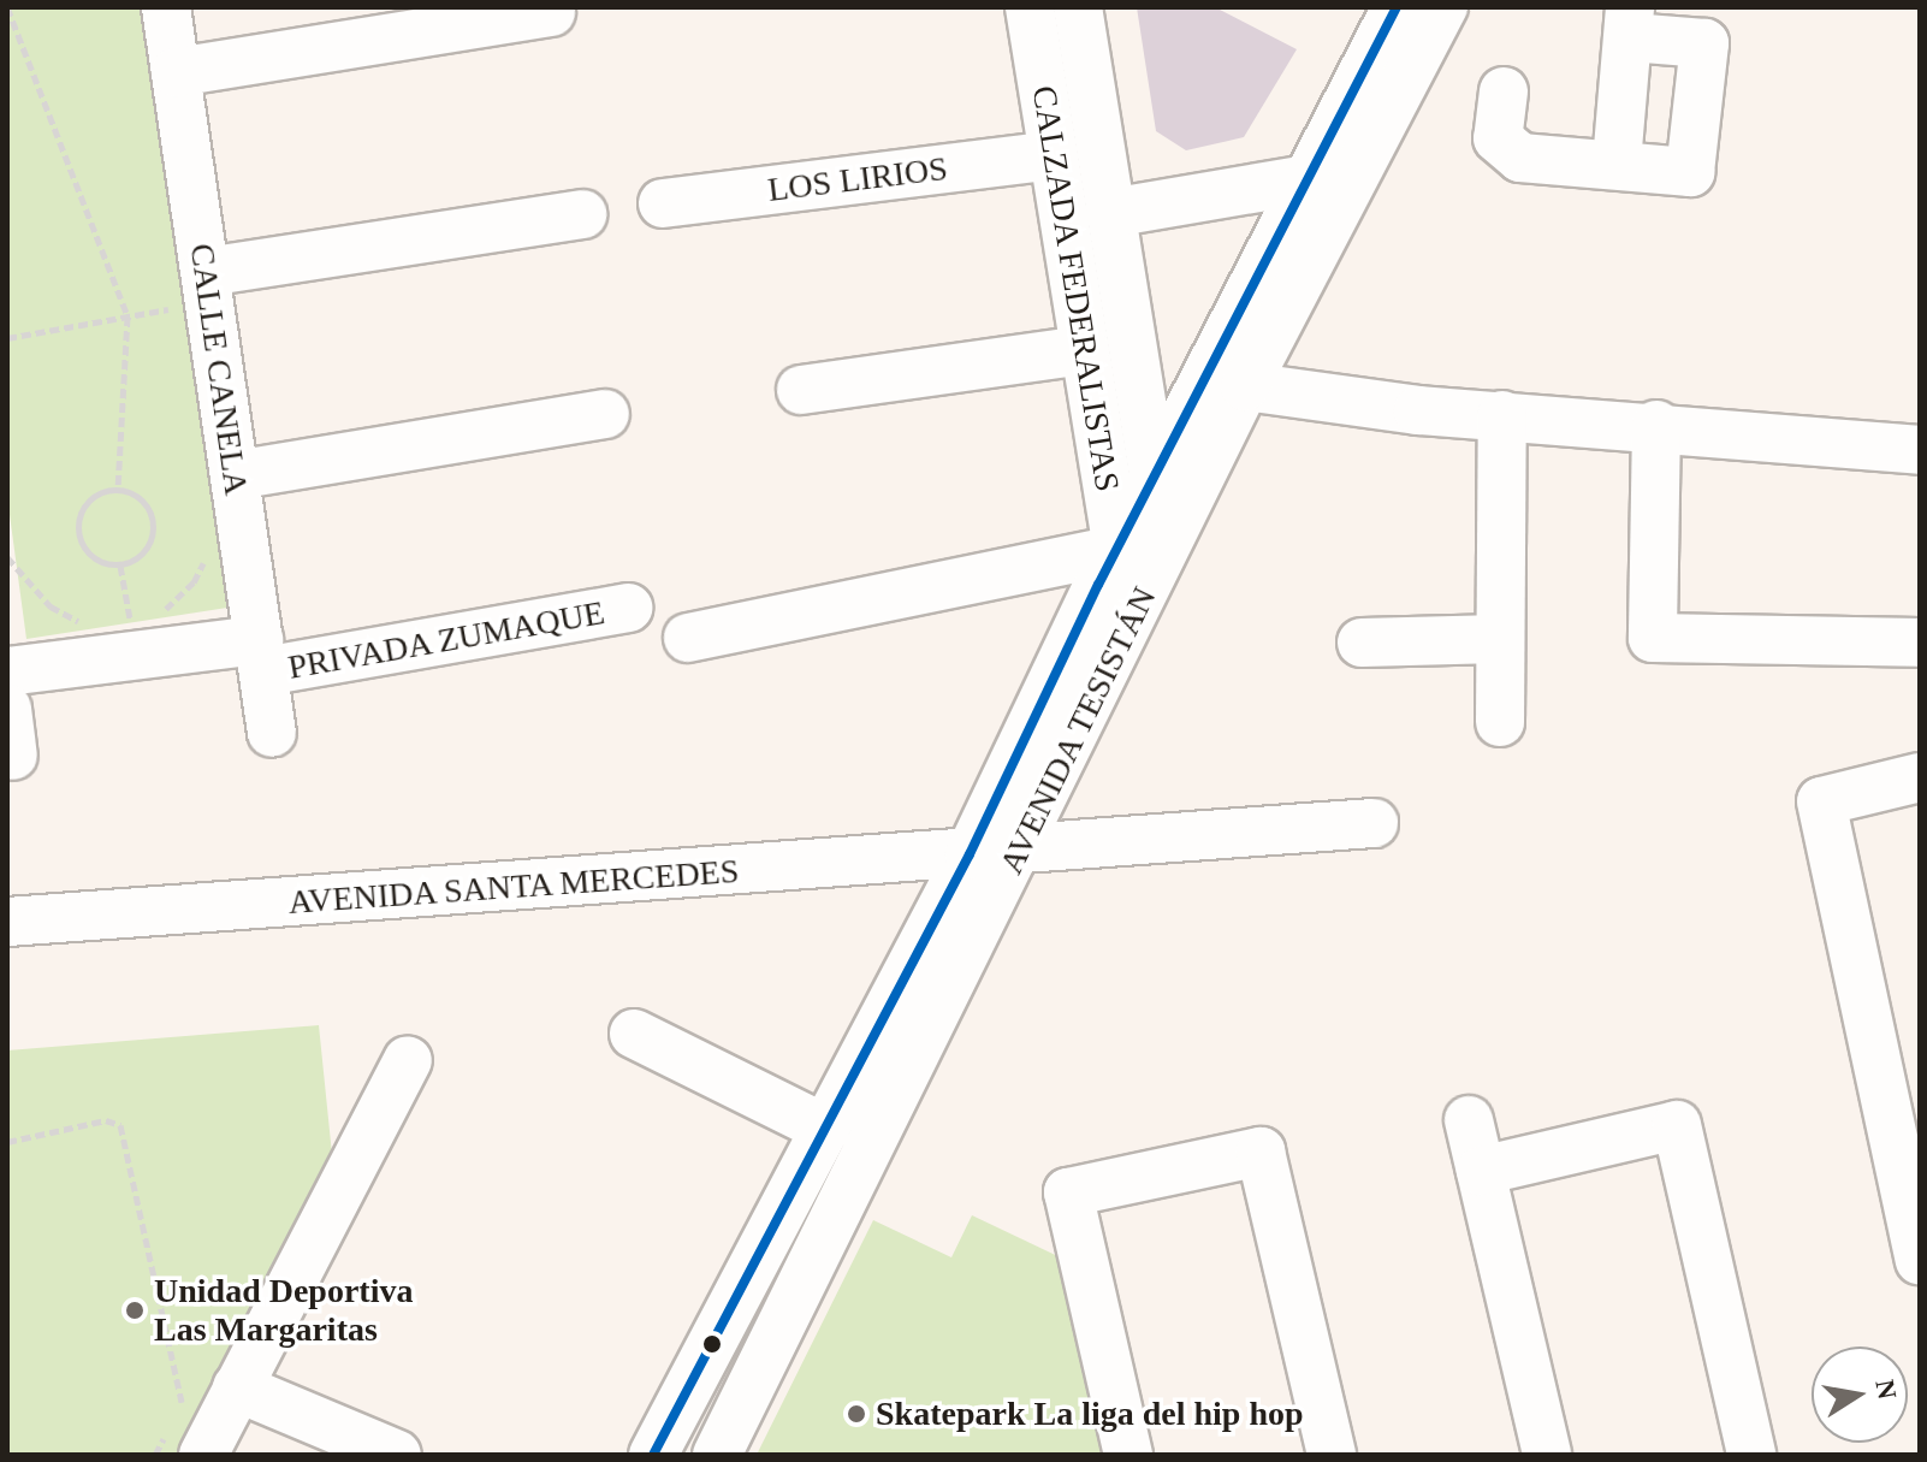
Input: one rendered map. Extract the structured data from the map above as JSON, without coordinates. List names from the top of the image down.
{
  "streets": {
    "street": [
      "LOS LIRIOS",
      "CALZADA FEDERALISTAS",
      "CALLE CANELA",
      "PRIVADA ZUMAQUE",
      "AVENIDA TESISTÁN",
      "AVENIDA SANTA MERCEDES"
    ]
  },
  "crossings": [
    ["LOS LIRIOS", "CALZADA FEDERALISTAS"],
    ["CALZADA FEDERALISTAS", "AVENIDA TESISTÁN"],
    ["CALLE CANELA", "PRIVADA ZUMAQUE"],
    ["AVENIDA TESISTÁN", "AVENIDA SANTA MERCEDES"]
  ],
  "places": ["Unidad Deportiva Las Margaritas", "Skatepark La liga del hip hop"],
  "north": "right"
}
